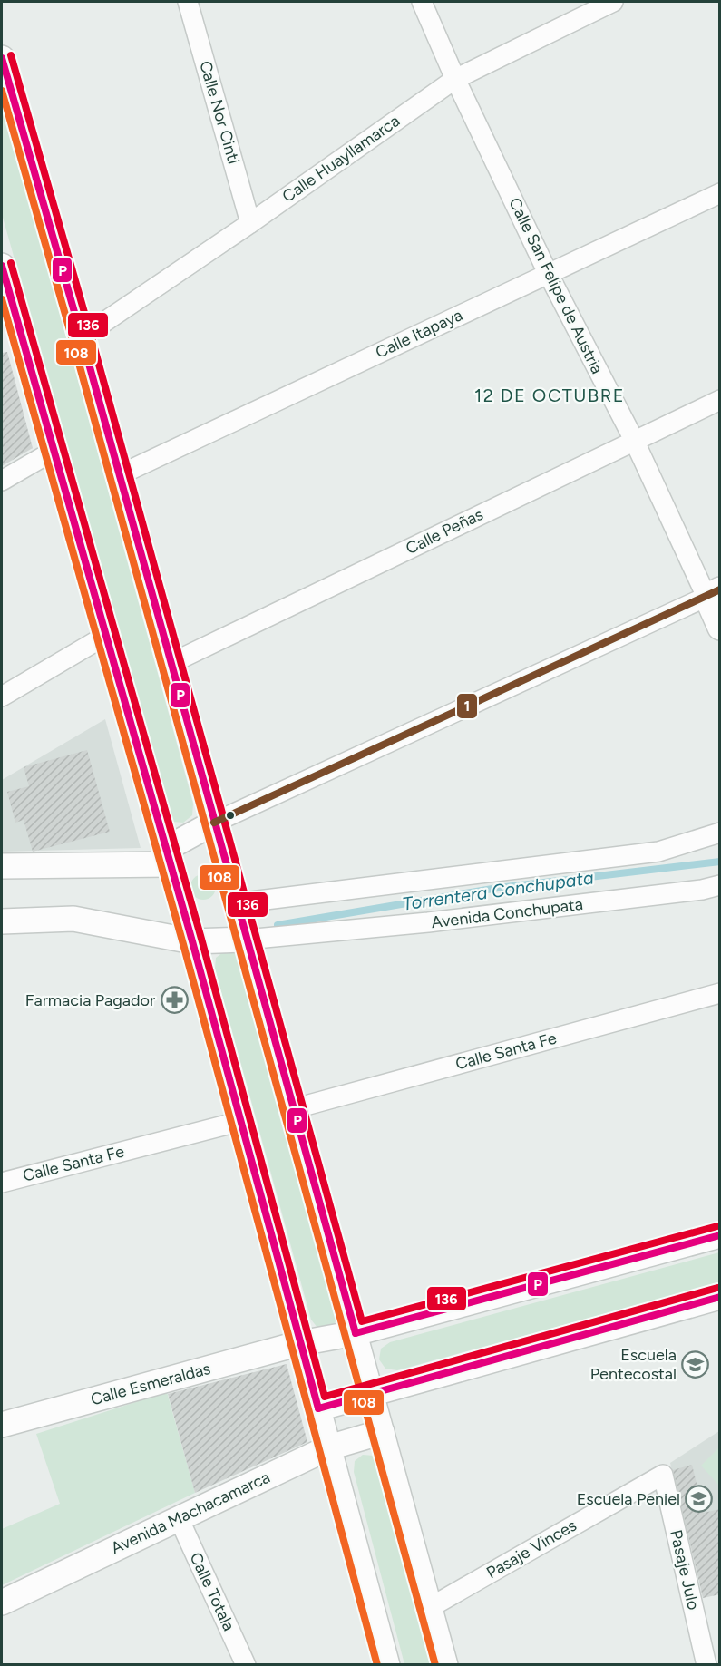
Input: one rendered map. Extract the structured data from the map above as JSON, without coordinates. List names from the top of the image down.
{
  "streets": {
    "street": [
      "Calle Nor Cinti",
      "Calle Huayllamarca",
      "Calle San Felipe de Austria",
      "Calle Itapaya",
      "Calle Peñas",
      "Avenida Conchupata",
      "Calle Santa Fe",
      "Calle Esmeraldas",
      "Avenida Machacamarca",
      "Pasaje Vinces",
      "Pasaje Julo",
      "Calle Totala"
    ]
  },
  "crossings": [
    ["Calle Nor Cinti", "Calle Huayllamarca"],
    ["Calle Huayllamarca", "Calle San Felipe de Austria"],
    ["Calle San Felipe de Austria", "Calle Itapaya"],
    ["Calle San Felipe de Austria", "Calle Peñas"],
    ["Avenida Machacamarca", "Calle Totala"],
    ["Pasaje Vinces", "Pasaje Julo"]
  ],
  "districts": ["12 DE OCTUBRE"],
  "water": ["Torrentera Conchupata"],
  "places": {
    "pharmacy": ["Farmacia Pagador"],
    "school or university": ["Escuela Pentecostal", "Escuela Peniel"]
  },
  "lines": [
    "transit line 136",
    "transit line P",
    "transit line 108",
    "transit line 1"
  ]
}
